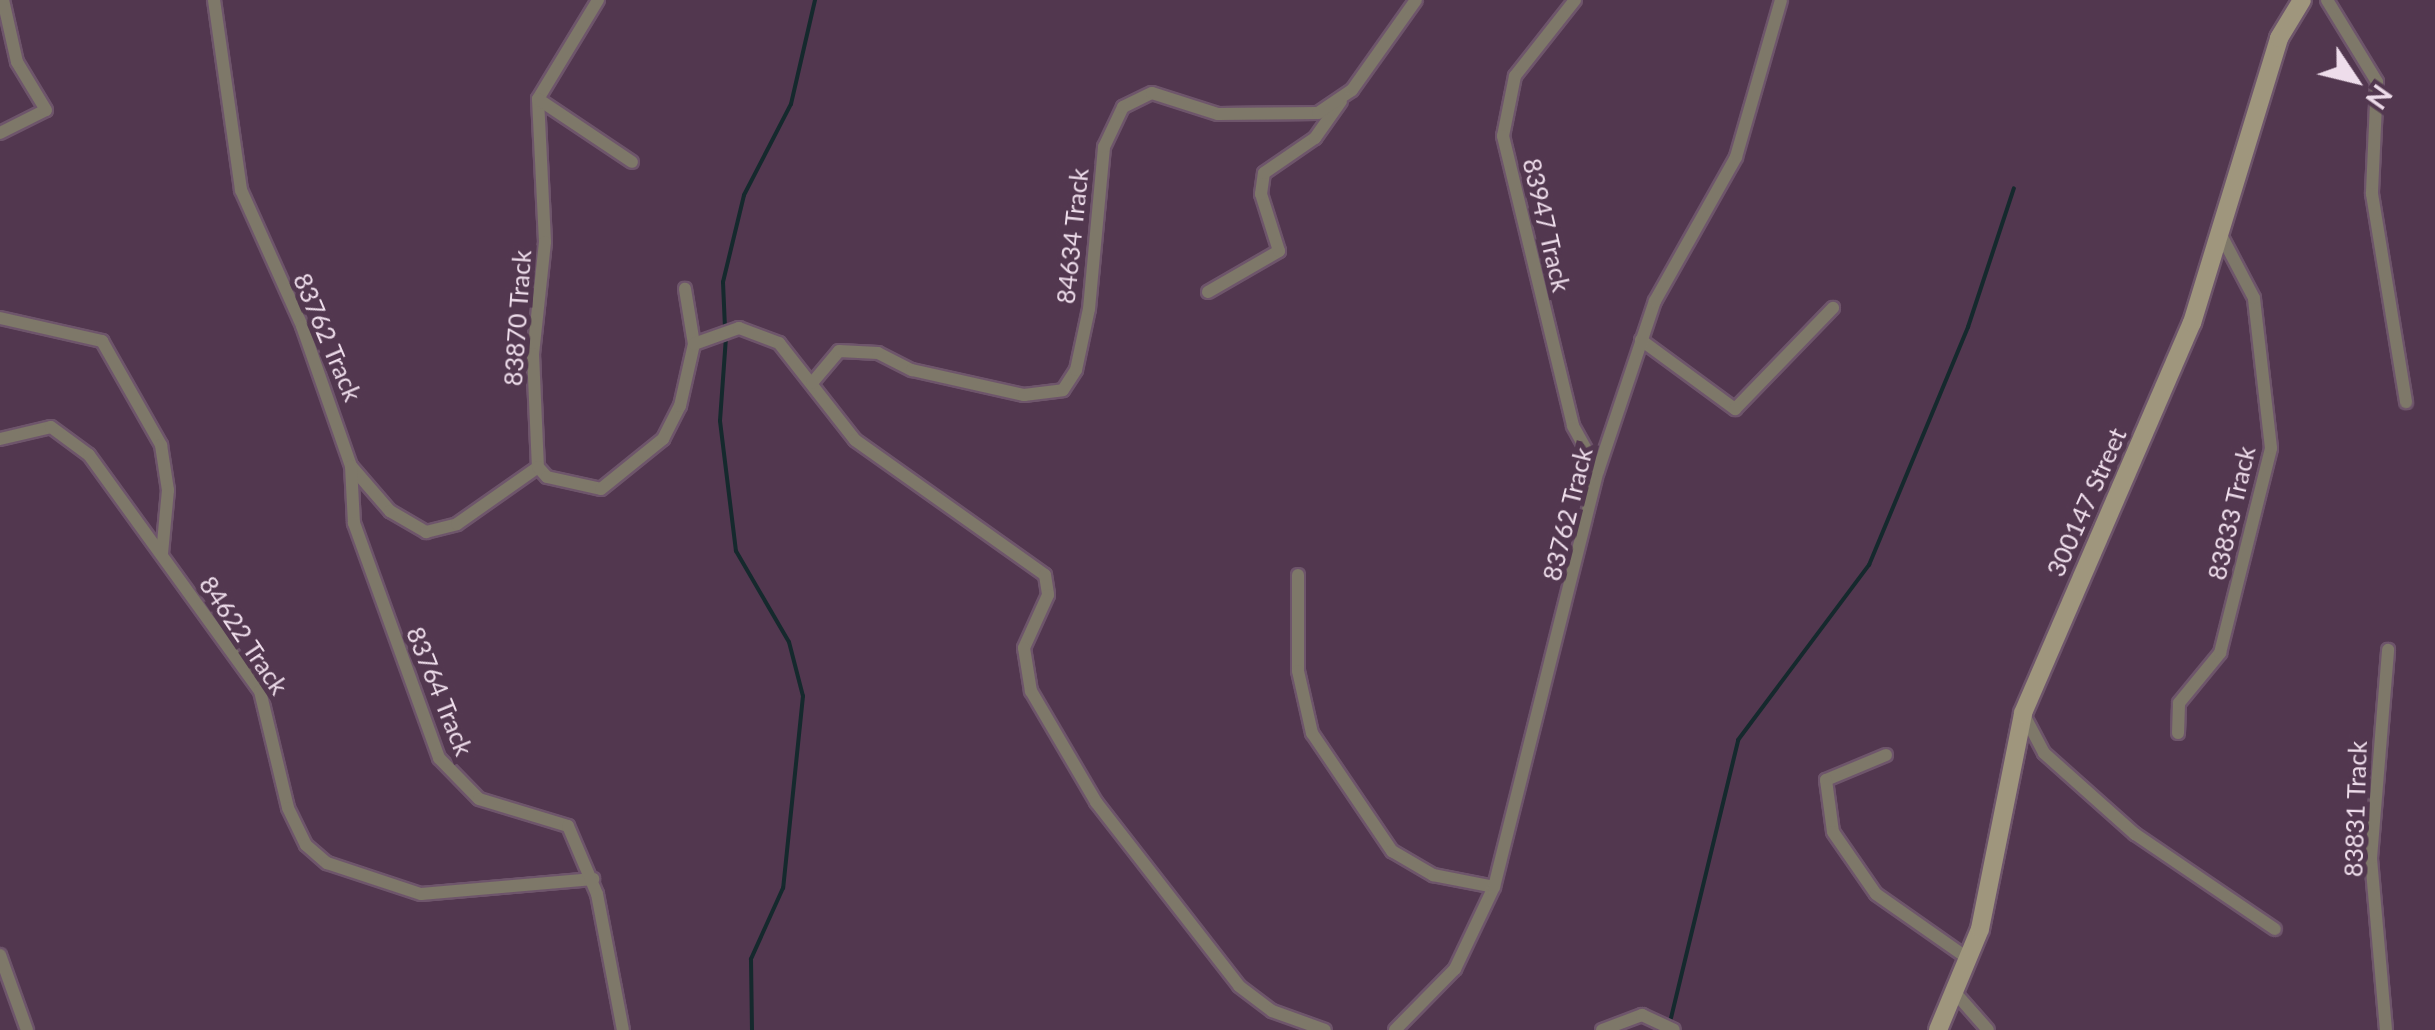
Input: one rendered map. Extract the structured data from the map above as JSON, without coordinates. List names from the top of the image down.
{
  "streets": {
    "street": [
      "83947 Track",
      "84634 Track",
      "83870 Track",
      "83762 Track",
      "300147 Street",
      "83833 Track",
      "84622 Track",
      "83764 Track",
      "83831 Track"
    ]
  },
  "crossings": [
    ["83947 Track", "83762 Track"],
    ["83870 Track", "83762 Track"],
    ["83762 Track", "83764 Track"],
    ["300147 Street", "83833 Track"],
    ["84622 Track", "83764 Track"]
  ],
  "north": "bottom right"
}
